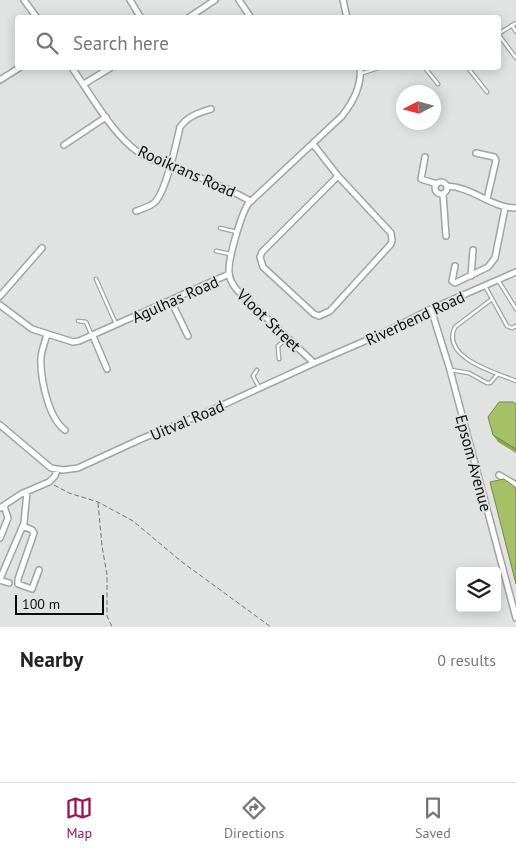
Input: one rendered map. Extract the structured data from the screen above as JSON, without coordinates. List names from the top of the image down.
{
  "streets": {
    "street": [
      "Rooikrans Road",
      "Agulhas Road",
      "Riverbend Road",
      "Vloot Street",
      "Uitval Road",
      "Epsom Avenue"
    ]
  },
  "crossings": [
    ["Rooikrans Road", "Agulhas Road"],
    ["Agulhas Road", "Vloot Street"],
    ["Riverbend Road", "Vloot Street"],
    ["Riverbend Road", "Uitval Road"],
    ["Riverbend Road", "Epsom Avenue"],
    ["Vloot Street", "Uitval Road"]
  ],
  "scale_bar": "100 m",
  "north": "left",
  "page": {
    "search": "Search here",
    "scale": "100 m",
    "heading": ["Nearby", "0 results"],
    "nav": ["Map", "Directions", "Saved"]
  }
}
